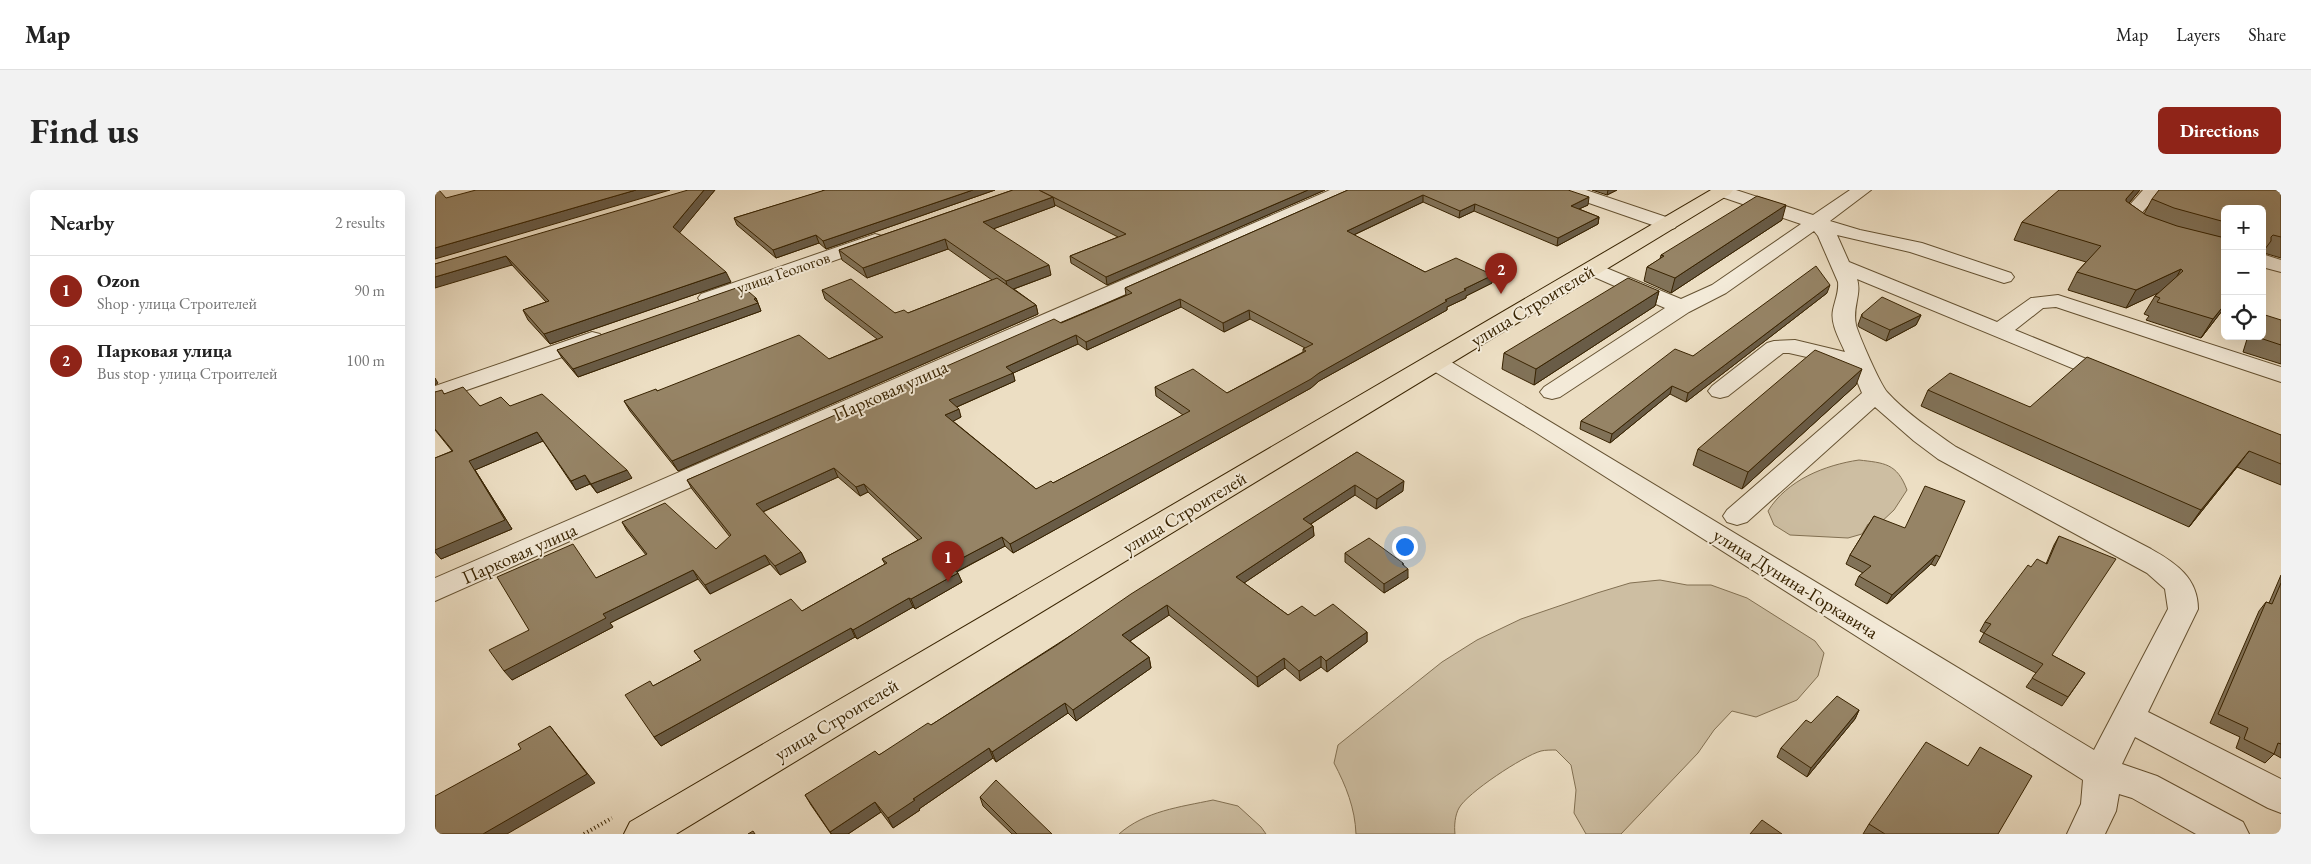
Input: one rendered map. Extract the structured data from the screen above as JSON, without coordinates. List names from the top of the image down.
{
  "streets": {
    "main road": ["улица Строителей"],
    "street": ["улица Геологов", "Парковая улица", "улица Дунина-Горкавича"]
  },
  "crossings": [
    ["улица Строителей", "улица Дунина-Горкавича"]
  ],
  "page": {
    "header": "Map",
    "nav": ["Map", "Layers", "Share"],
    "buttons": "Directions",
    "title": "Find us",
    "heading": ["Nearby", "2 results"],
    "map_buttons": ["+", "−"],
    "pins": ["2", "1"],
    "list": [
      {
        "mark": "1",
        "name": "Ozon",
        "note": "Shop · улица Строителей",
        "value": "90 m"
      },
      {
        "mark": "2",
        "name": "Парковая улица",
        "note": "Bus stop · улица Строителей",
        "value": "100 m"
      }
    ]
  }
}
